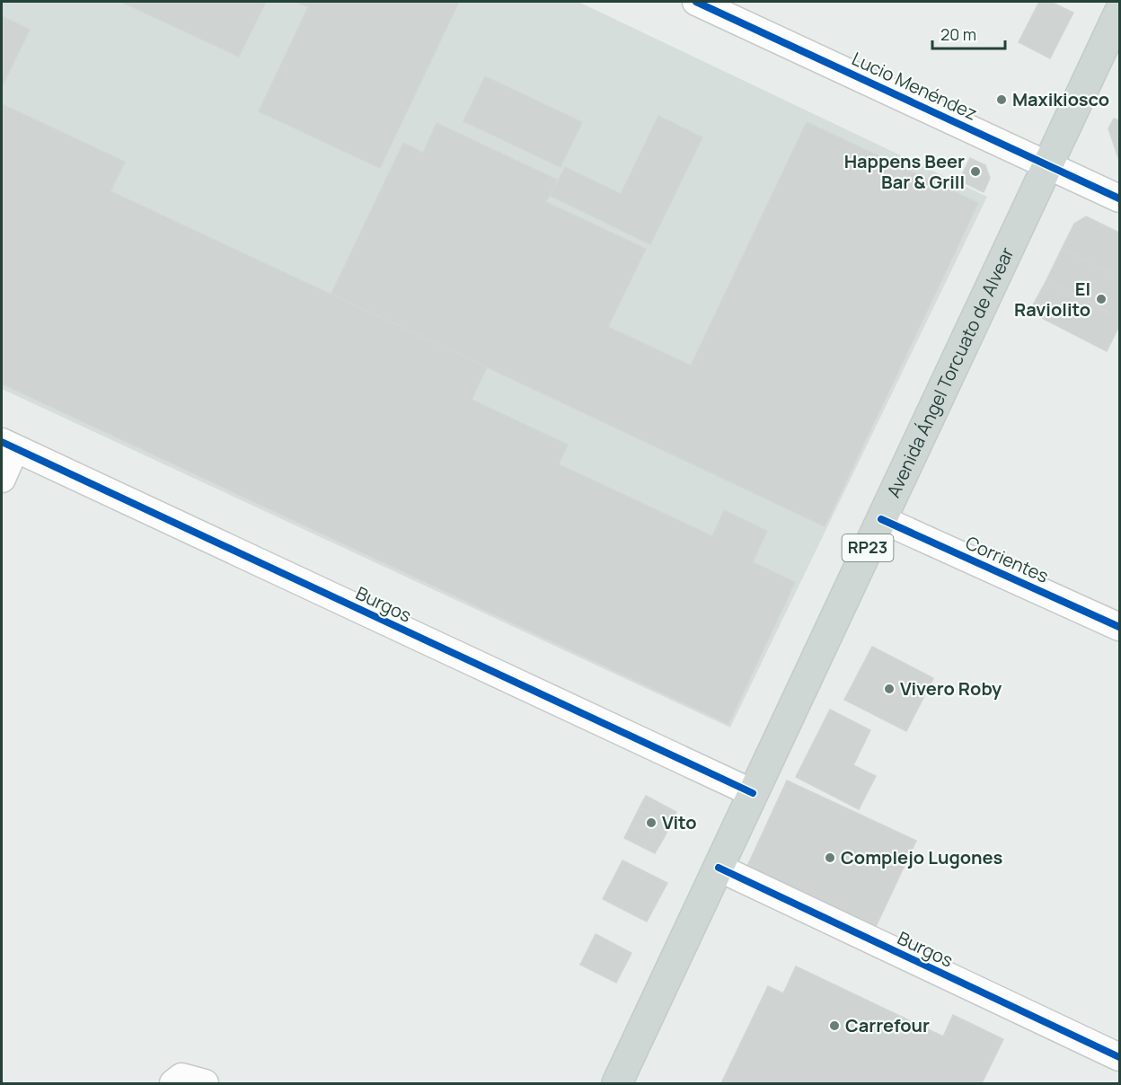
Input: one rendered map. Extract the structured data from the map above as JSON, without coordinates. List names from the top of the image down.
{
  "streets": {
    "main road": ["Avenida Ángel Torcuato de Alvear", "RP23"],
    "street": ["Lucio Menéndez", "Corrientes", "Burgos"]
  },
  "crossings": [
    ["Lucio Menéndez", "Avenida Ángel Torcuato de Alvear"],
    ["Avenida Ángel Torcuato de Alvear", "Corrientes"],
    ["Avenida Ángel Torcuato de Alvear", "Burgos"]
  ],
  "places": [
    "Maxikiosco",
    "Happens Beer Bar & Grill",
    "El Raviolito",
    "Vivero Roby",
    "Vito",
    "Complejo Lugones",
    "Carrefour"
  ],
  "scale_bar": "20 m"
}
